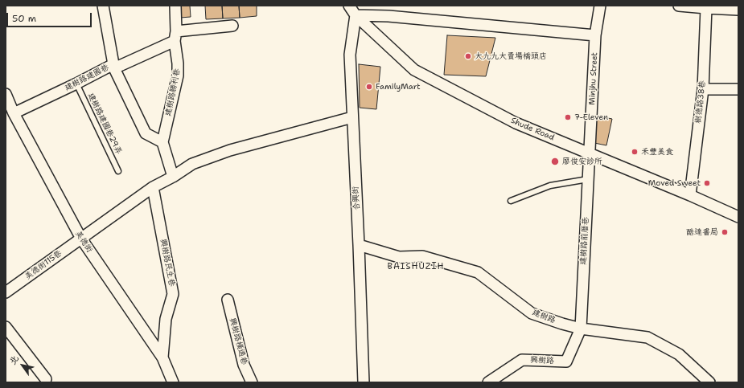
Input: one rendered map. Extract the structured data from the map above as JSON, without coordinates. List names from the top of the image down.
{
  "streets": {
    "street": [
      "建樹路建國巷",
      "Minjhu Street",
      "建樹路勝利巷",
      "樹德路38巷",
      "Shude Road",
      "合興街",
      "建樹路前厝巷",
      "美德街",
      "興樹路民生巷",
      "美德街115巷",
      "建樹路",
      "興樹路橫通巷",
      "興樹路"
    ],
    "lane": ["建樹路建國巷29弄"]
  },
  "crossings": [
    ["建樹路建國巷", "建樹路勝利巷"],
    ["建樹路建國巷", "建樹路建國巷29弄"],
    ["建樹路建國巷", "美德街"],
    ["Minjhu Street", "Shude Road"],
    ["Minjhu Street", "建樹路前厝巷"],
    ["建樹路勝利巷", "美德街115巷"],
    ["樹德路38巷", "Shude Road"],
    ["Shude Road", "合興街"],
    ["Shude Road", "建樹路前厝巷"],
    ["合興街", "美德街115巷"],
    ["合興街", "建樹路"],
    ["建樹路前厝巷", "建樹路"],
    ["建樹路前厝巷", "興樹路"],
    ["美德街", "興樹路民生巷"],
    ["美德街", "美德街115巷"],
    ["興樹路民生巷", "美德街115巷"],
    ["建樹路", "興樹路"]
  ],
  "districts": ["BAISHUZIH"],
  "places": [
    "大九九大賣場橋頭店",
    "FamilyMart",
    "7-Eleven",
    "禾豐美食",
    "廖俊安診所",
    "Moved Sweet",
    "酷達書局"
  ],
  "scale_bar": "50 m",
  "north": "top left"
}
